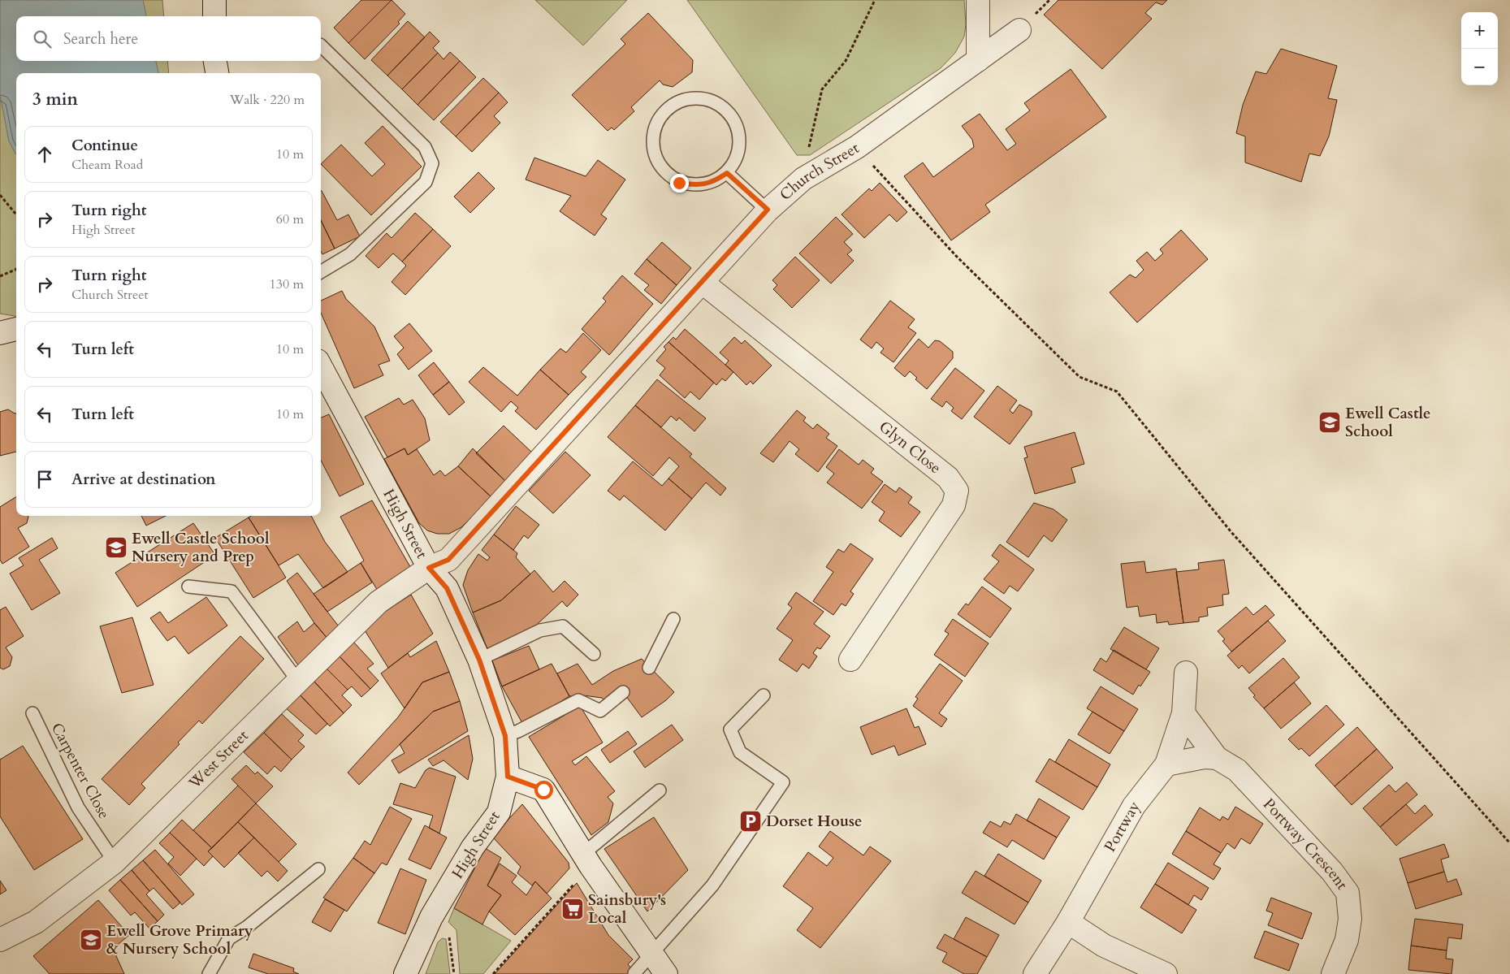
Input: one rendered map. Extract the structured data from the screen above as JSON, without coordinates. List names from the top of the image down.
{
  "streets": {
    "street": [
      "Church Street",
      "Glyn Close",
      "High Street",
      "West Street",
      "Portway",
      "Portway Crescent"
    ],
    "lane": ["Carpenter Close"]
  },
  "crossings": [
    ["Church Street", "Glyn Close"],
    ["Church Street", "High Street"],
    ["Church Street", "West Street"],
    ["High Street", "West Street"],
    ["West Street", "Carpenter Close"],
    ["Portway", "Portway Crescent"]
  ],
  "places": {
    "school or university": ["Ewell Castle School", "Ewell Castle School Nursery and Prep", "Ewell Grove Primary & Nursery School"],
    "parking": ["Dorset House"],
    "supermarket": ["Sainsbury's Local"]
  },
  "page": {
    "map_buttons": ["+", "−"],
    "search": "Search here",
    "heading": ["3 min", "Walk · 220 m"],
    "list": [
      ["Continue", "Cheam Road", "10 m"],
      ["Turn right", "High Street", "60 m"],
      ["Turn right", "Church Street", "130 m"],
      ["Turn left", "10 m"],
      ["Turn left", "10 m"],
      "Arrive at destination"
    ]
  }
}
